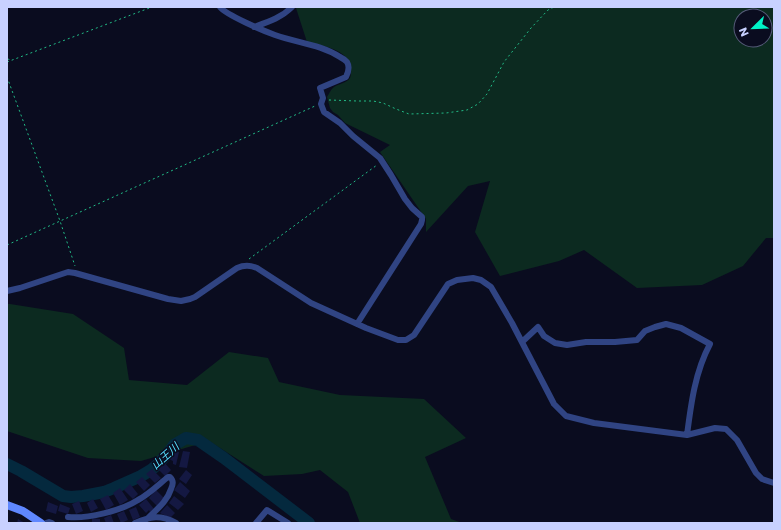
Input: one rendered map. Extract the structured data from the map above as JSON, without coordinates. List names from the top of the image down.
{
  "water": ["山王川"],
  "north": "bottom left"
}
